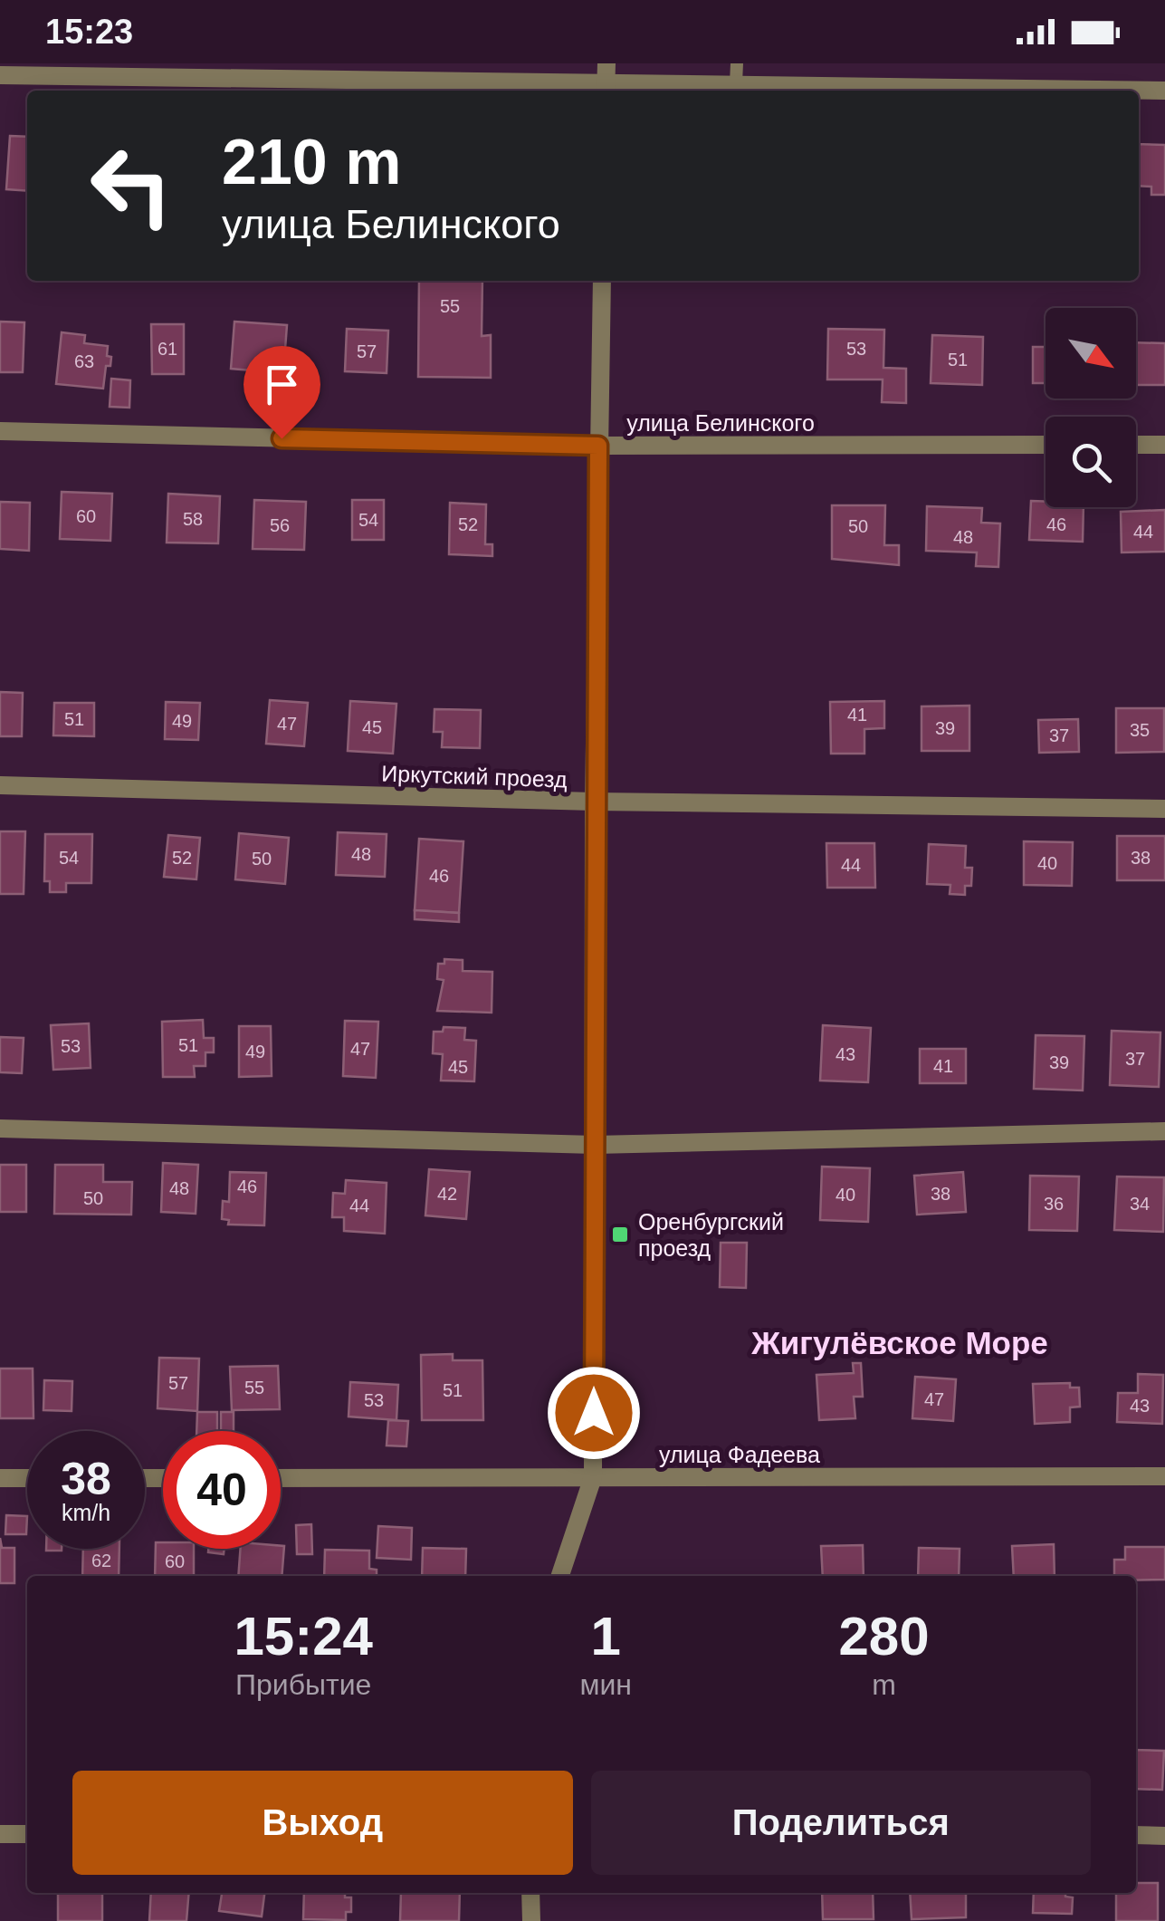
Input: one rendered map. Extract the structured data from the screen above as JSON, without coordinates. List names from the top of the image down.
{
  "streets": {
    "street": ["улица Белинского", "Иркутский проезд", "улица Фадеева"]
  },
  "districts": ["Жигулёвское Море"],
  "places": {
    "transit": ["Оренбургский проезд"]
  },
  "house_numbers": [
    "55",
    "61",
    "53",
    "57",
    "51",
    "63",
    "60",
    "58",
    "54",
    "52",
    "46",
    "56",
    "50",
    "44",
    "48",
    "41",
    "51",
    "49",
    "47",
    "45",
    "39",
    "35",
    "37",
    "48",
    "54",
    "52",
    "38",
    "50",
    "40",
    "44",
    "46",
    "51",
    "53",
    "47",
    "49",
    "43",
    "37",
    "39",
    "41",
    "45",
    "46",
    "48",
    "42",
    "38",
    "40",
    "50",
    "36",
    "34",
    "44",
    "57",
    "55",
    "51",
    "47",
    "53",
    "43",
    "62",
    "60"
  ],
  "north": "bottom right",
  "page": {
    "status": "15:23",
    "turn": ["210 m", "улица Белинского"],
    "speed": "38 km/h",
    "limit": "40",
    "eta": [
      "15:24",
      "Прибытие",
      "1",
      "мин",
      "280",
      "m"
    ],
    "buttons": ["Выход", "Поделиться"]
  }
}
